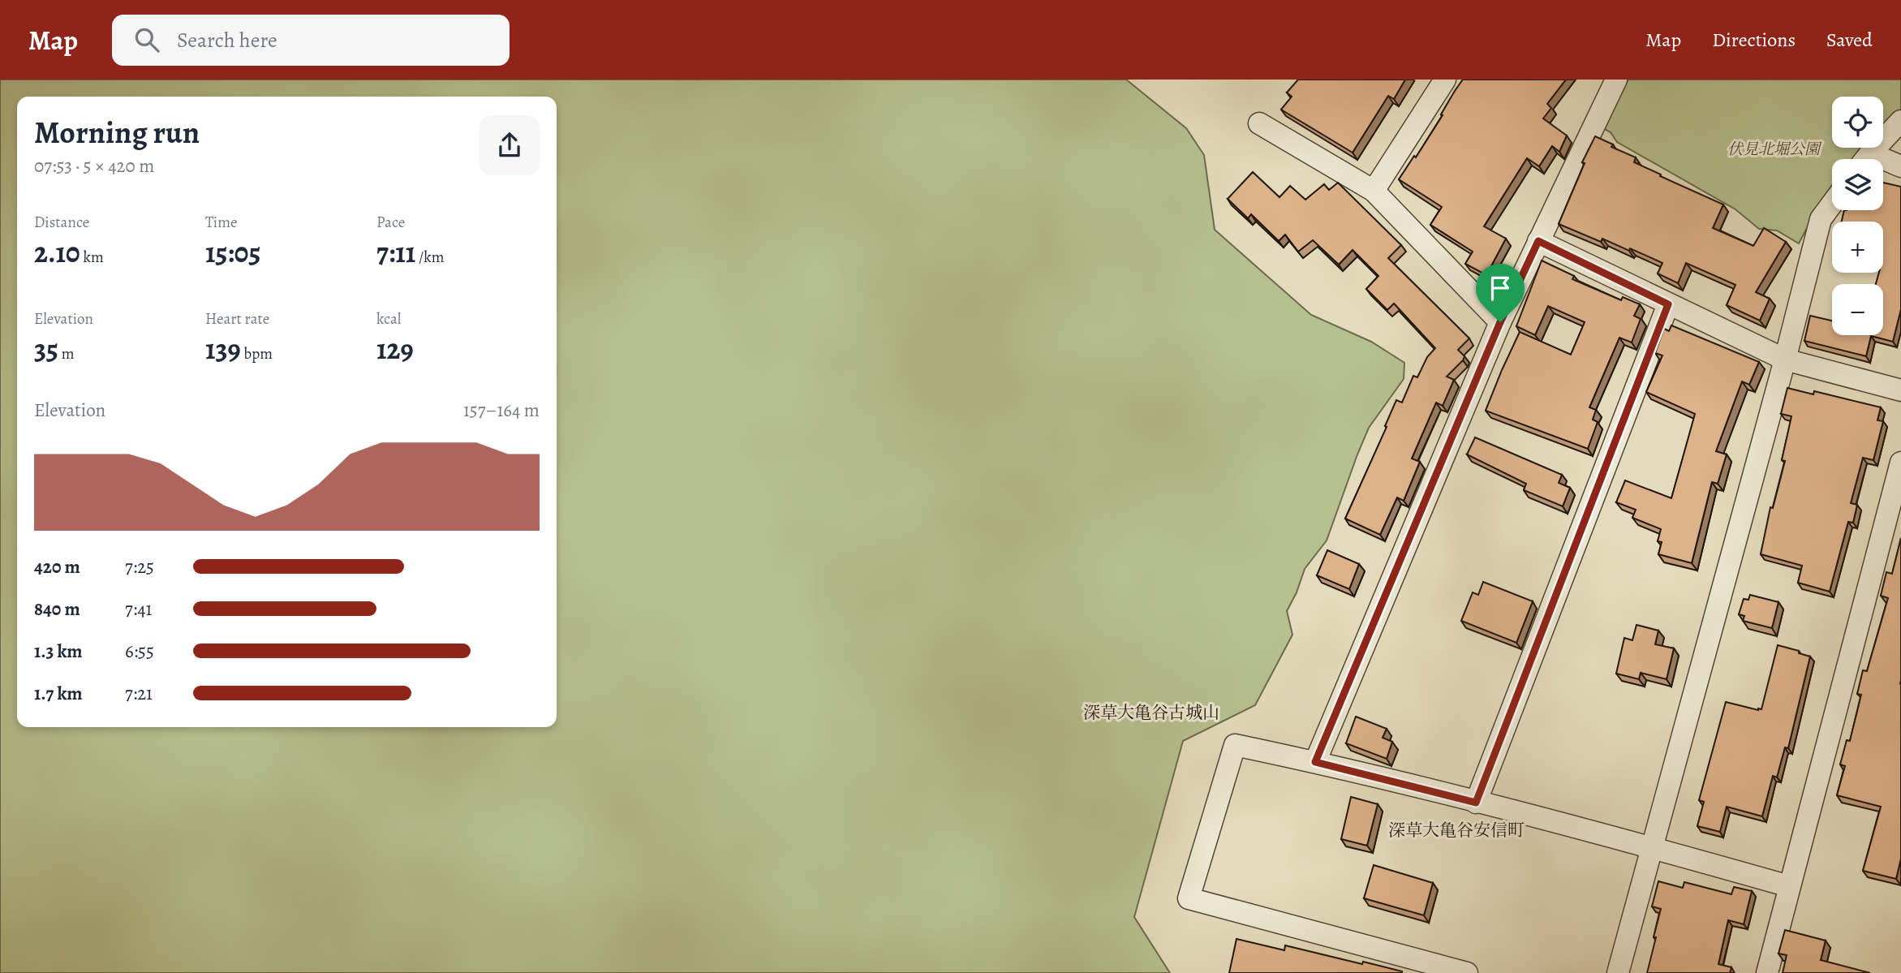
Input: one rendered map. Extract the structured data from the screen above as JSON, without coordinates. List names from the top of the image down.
{
  "districts": ["深草大亀谷古城山", "深草大亀谷安信町"],
  "parks": ["伏見北堀公園"],
  "page": {
    "header": "Map",
    "search": "Search here",
    "nav": ["Map", "Directions", "Saved"],
    "map_buttons": ["+", "−"],
    "heading": ["Morning run", "07:53 · 5 × 420 m"],
    "stats": [
      ["Distance", "2.10 km"],
      ["Time", "15:05"],
      ["Pace", "7:11 /km"],
      ["Elevation", "35 m"],
      ["Heart rate", "139 bpm"],
      ["kcal", "129"]
    ],
    "chart": ["Elevation", "157–164 m"],
    "list": [
      {
        "name": "420 m",
        "note": "7:25"
      },
      {
        "name": "840 m",
        "note": "7:41"
      },
      {
        "name": "1.3 km",
        "note": "6:55"
      },
      {
        "name": "1.7 km",
        "note": "7:21"
      }
    ]
  }
}
